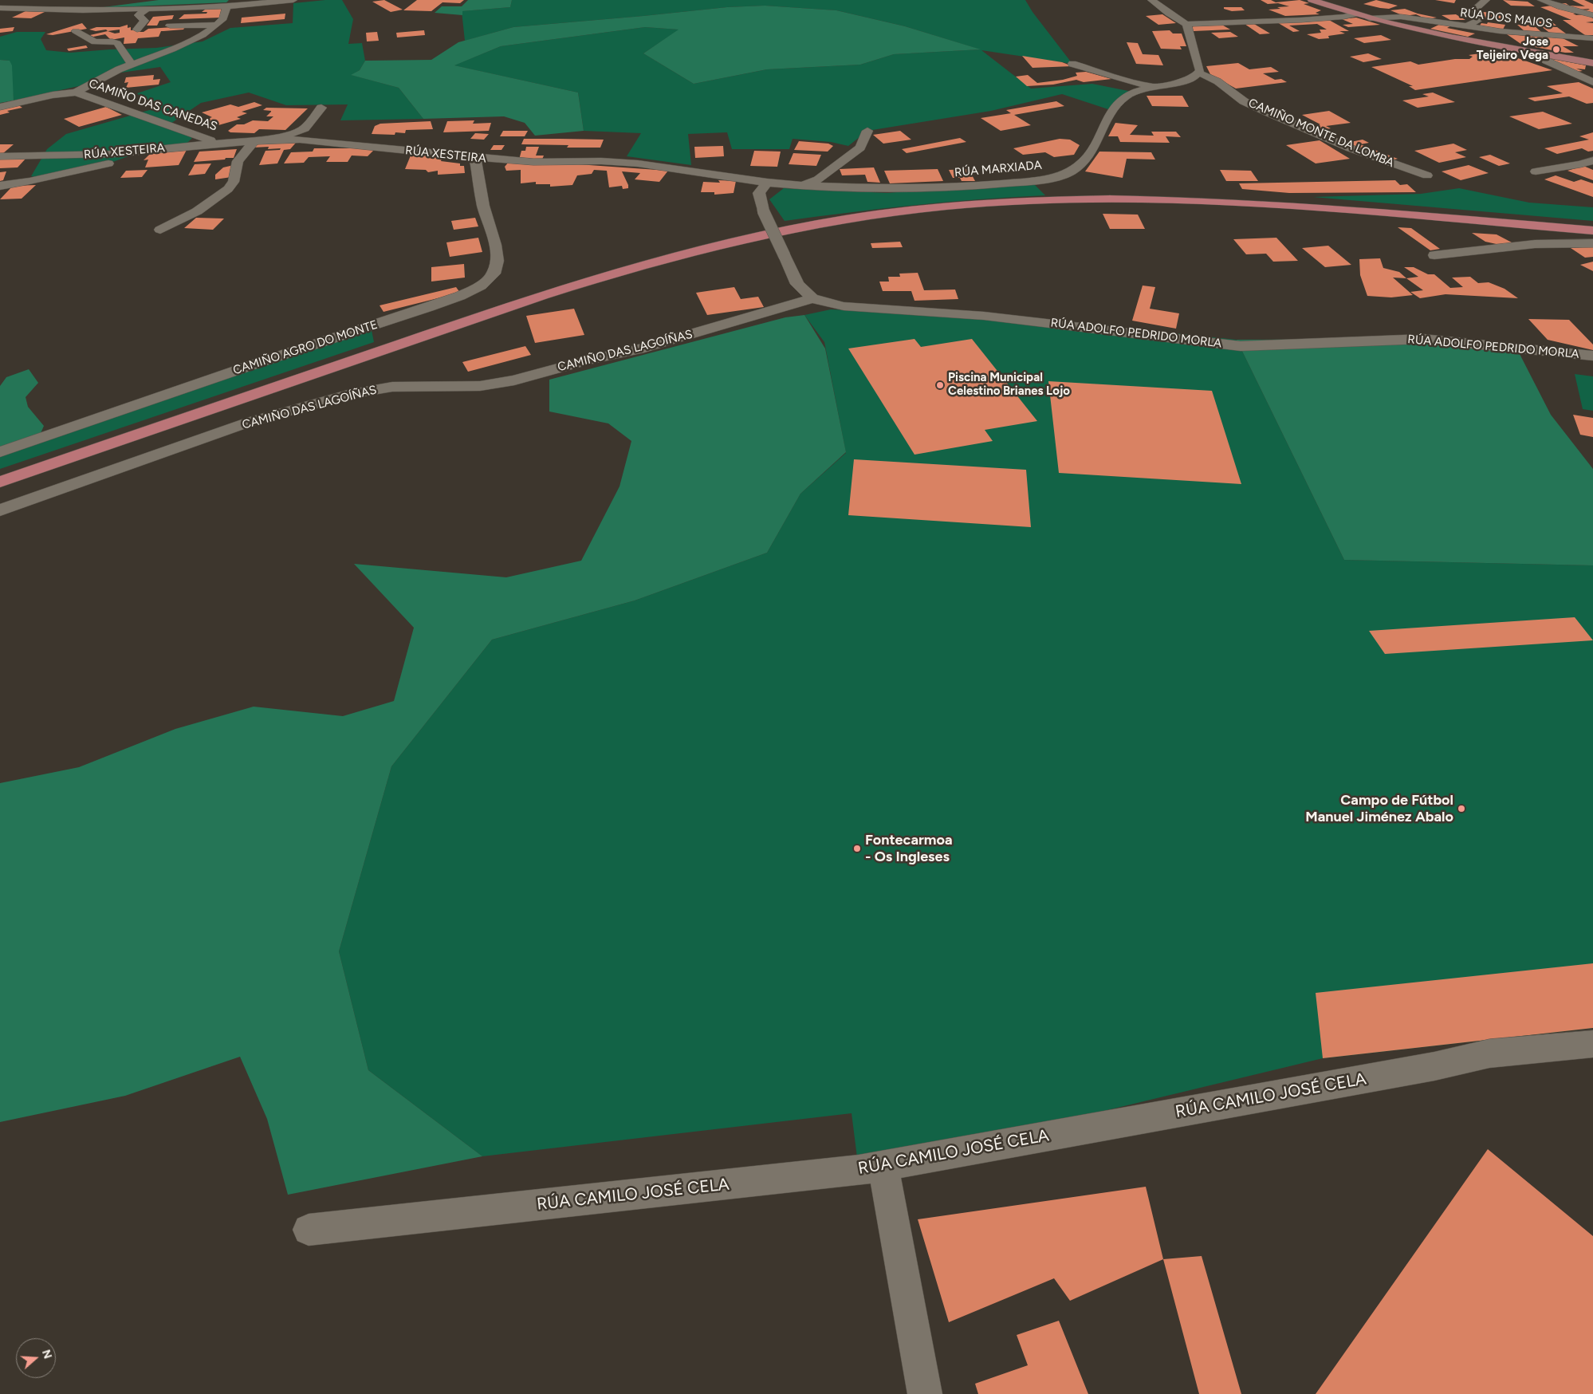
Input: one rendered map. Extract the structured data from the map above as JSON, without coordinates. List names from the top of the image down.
{
  "streets": {
    "street": [
      "RÚA DOS MAIOS",
      "CAMIÑO DAS CANEDAS",
      "CAMIÑO MONTE DA LOMBA",
      "RÚA XESTEIRA",
      "RÚA MARXIADA",
      "RÚA ADOLFO PEDRIDO MORLA",
      "CAMIÑO AGRO DO MONTE",
      "CAMIÑO DAS LAGOÍÑAS",
      "RÚA CAMILO JOSÉ CELA"
    ]
  },
  "crossings": [
    ["CAMIÑO DAS CANEDAS", "RÚA XESTEIRA"],
    ["CAMIÑO MONTE DA LOMBA", "RÚA MARXIADA"],
    ["RÚA XESTEIRA", "RÚA MARXIADA"],
    ["RÚA XESTEIRA", "RÚA ADOLFO PEDRIDO MORLA"],
    ["RÚA XESTEIRA", "CAMIÑO AGRO DO MONTE"],
    ["RÚA ADOLFO PEDRIDO MORLA", "CAMIÑO DAS LAGOÍÑAS"]
  ],
  "places": [
    "Jose Teijeiro Vega",
    "Piscina Municipal Celestino Brianes Lojo",
    "Campo de Fútbol Manuel Jiménez Abalo",
    "Fontecarmoa - Os Ingleses"
  ],
  "north": "right"
}
